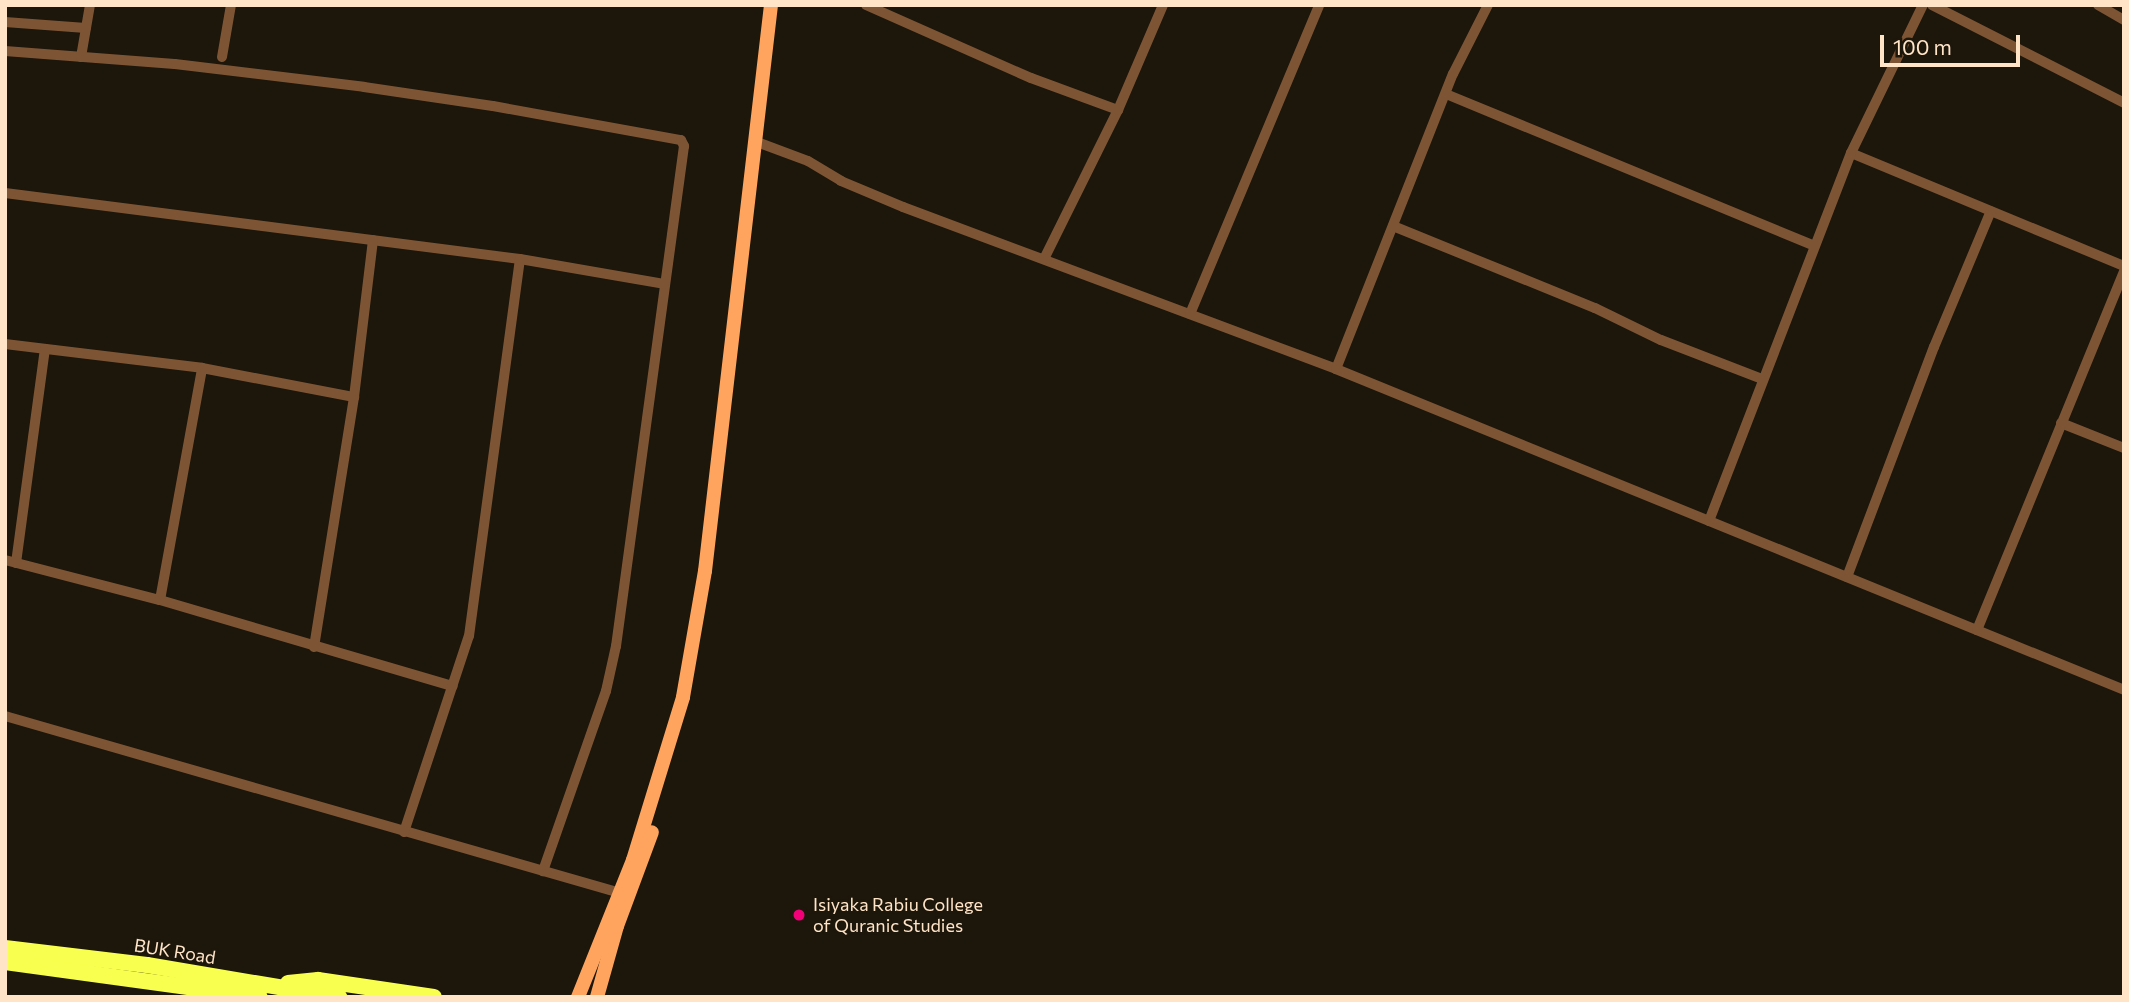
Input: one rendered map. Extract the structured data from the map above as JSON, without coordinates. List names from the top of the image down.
{
  "streets": {
    "main road": ["BUK Road"]
  },
  "places": ["Isiyaka Rabiu College of Quranic Studies"],
  "scale_bar": "100 m"
}
